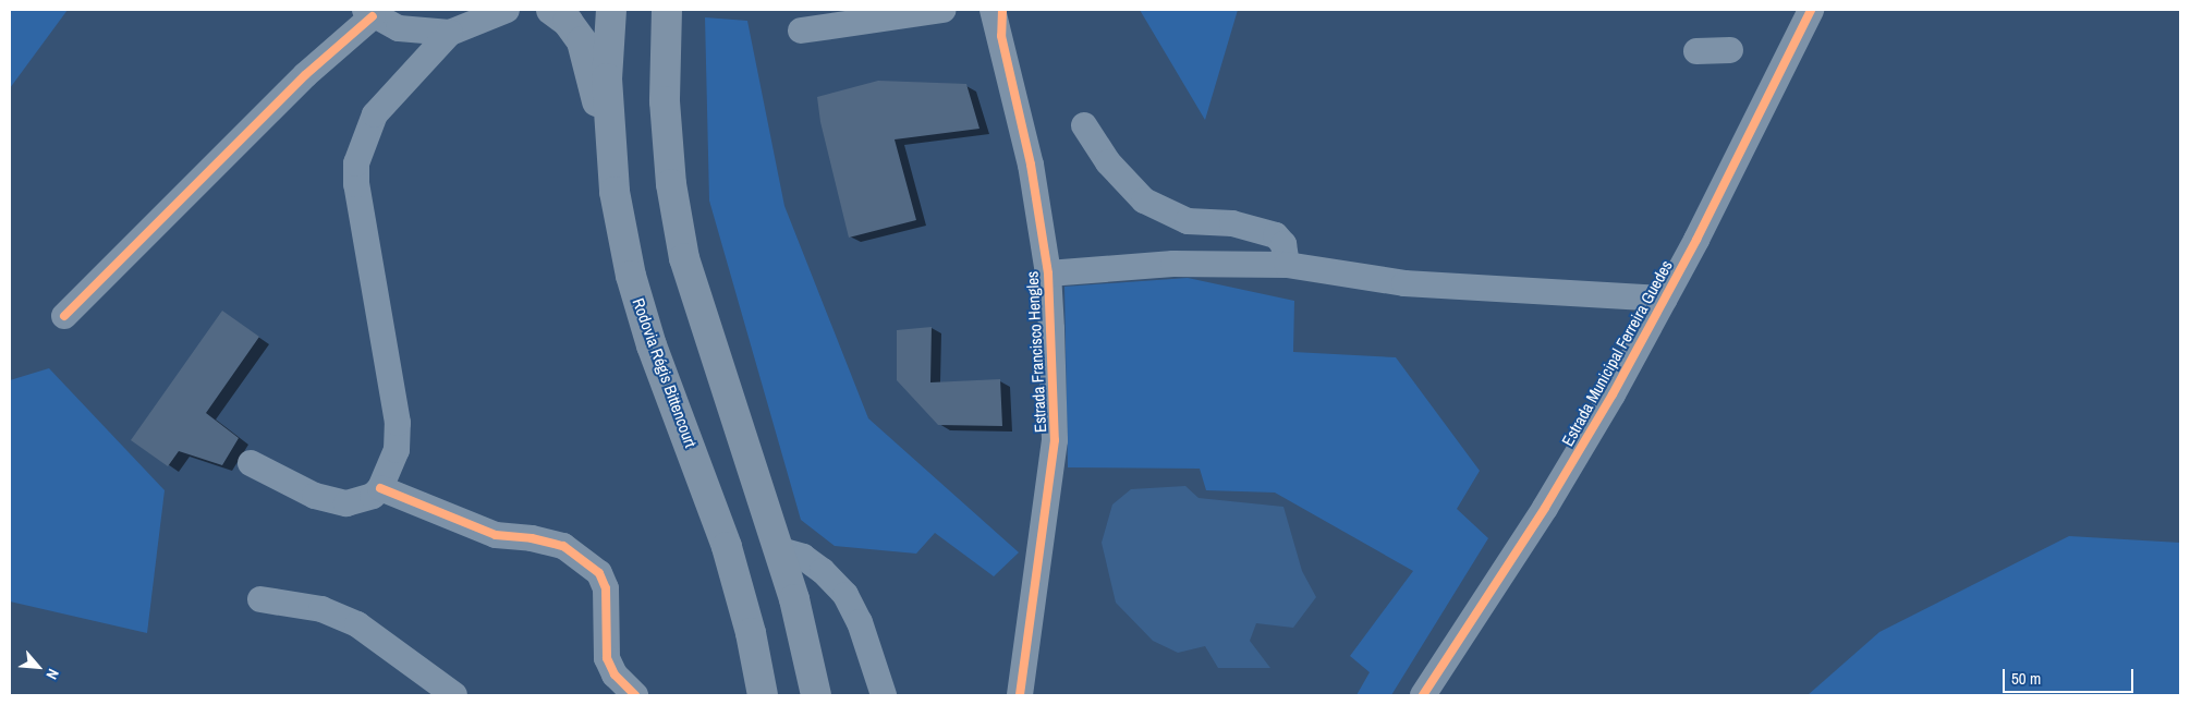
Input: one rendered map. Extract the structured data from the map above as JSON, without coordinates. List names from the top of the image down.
{
  "streets": {
    "highway": ["Rodovia Régis Bittencourt"],
    "street": ["Estrada Francisco Hengles", "Estrada Municipal Ferreira Guedes"]
  },
  "scale_bar": "50 m",
  "north": "bottom right"
}
